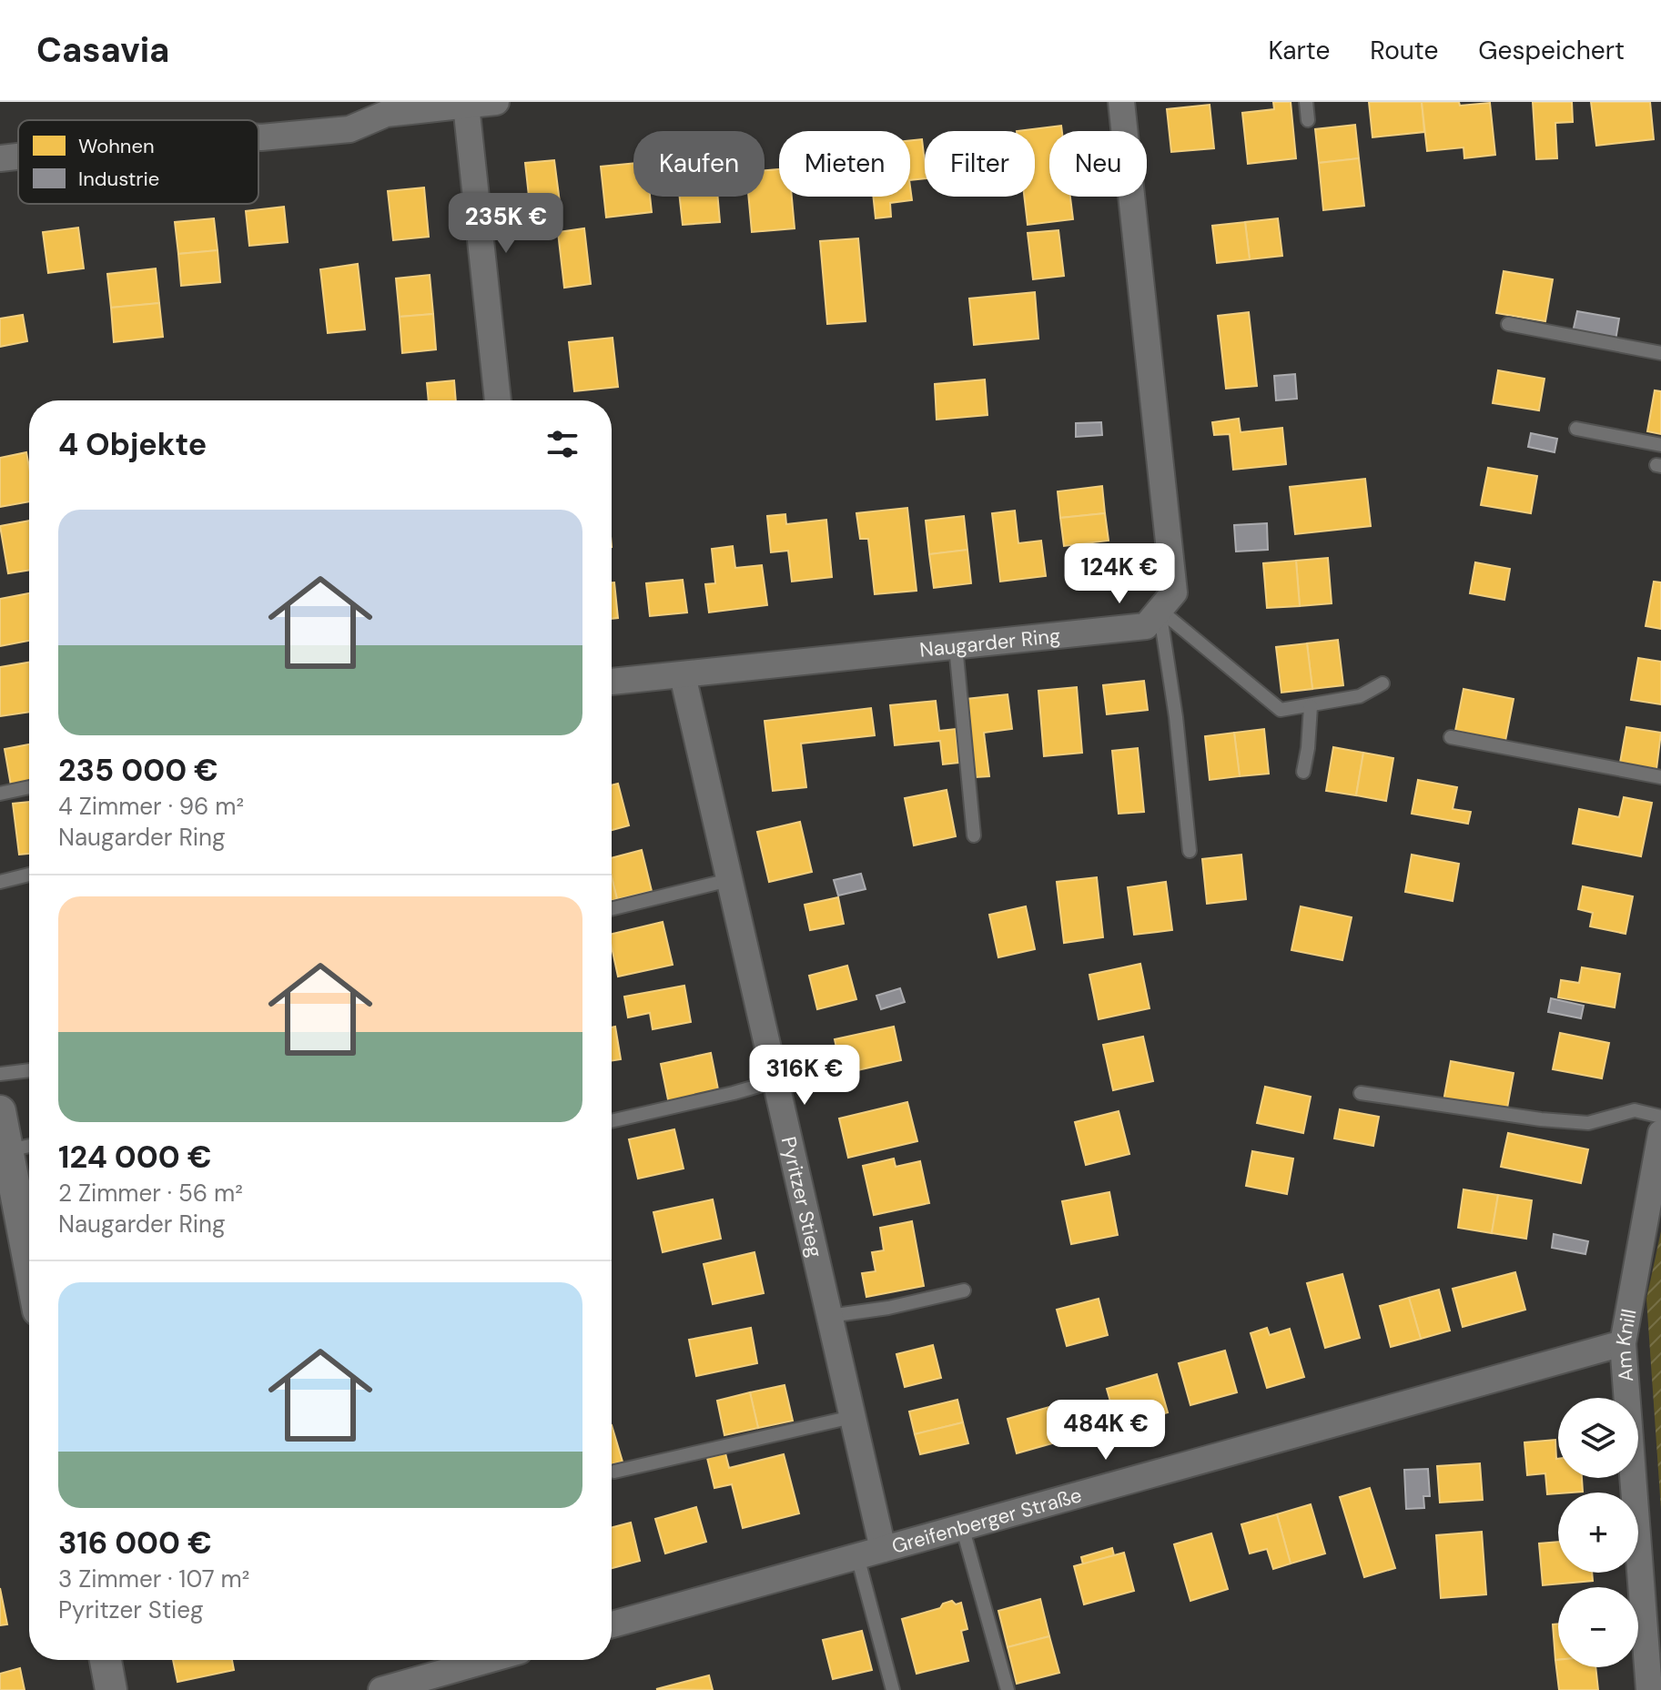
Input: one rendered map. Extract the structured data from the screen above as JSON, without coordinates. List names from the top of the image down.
{
  "streets": {
    "street": [
      "Naugarder Ring",
      "Pyritzer Stieg",
      "Am Knill",
      "Greifenberger Straße"
    ]
  },
  "crossings": [
    ["Naugarder Ring", "Pyritzer Stieg"],
    ["Pyritzer Stieg", "Greifenberger Straße"],
    ["Am Knill", "Greifenberger Straße"]
  ],
  "legend": ["Wohnen", "Industrie"],
  "page": {
    "header": "Casavia",
    "nav": ["Karte", "Route", "Gespeichert"],
    "chip": [
      "Kaufen",
      "Mieten",
      "Filter",
      "Neu"
    ],
    "price": [
      "235K €",
      "124K €",
      "316K €",
      "484K €"
    ],
    "heading": "4 Objekte",
    "list": [
      {
        "name": "235 000 €",
        "note": "4 Zimmer · 96 m² · Naugarder Ring"
      },
      {
        "name": "124 000 €",
        "note": "2 Zimmer · 56 m² · Naugarder Ring"
      },
      {
        "name": "316 000 €",
        "note": "3 Zimmer · 107 m² · Pyritzer Stieg"
      }
    ],
    "map_buttons": ["+", "−"]
  }
}
